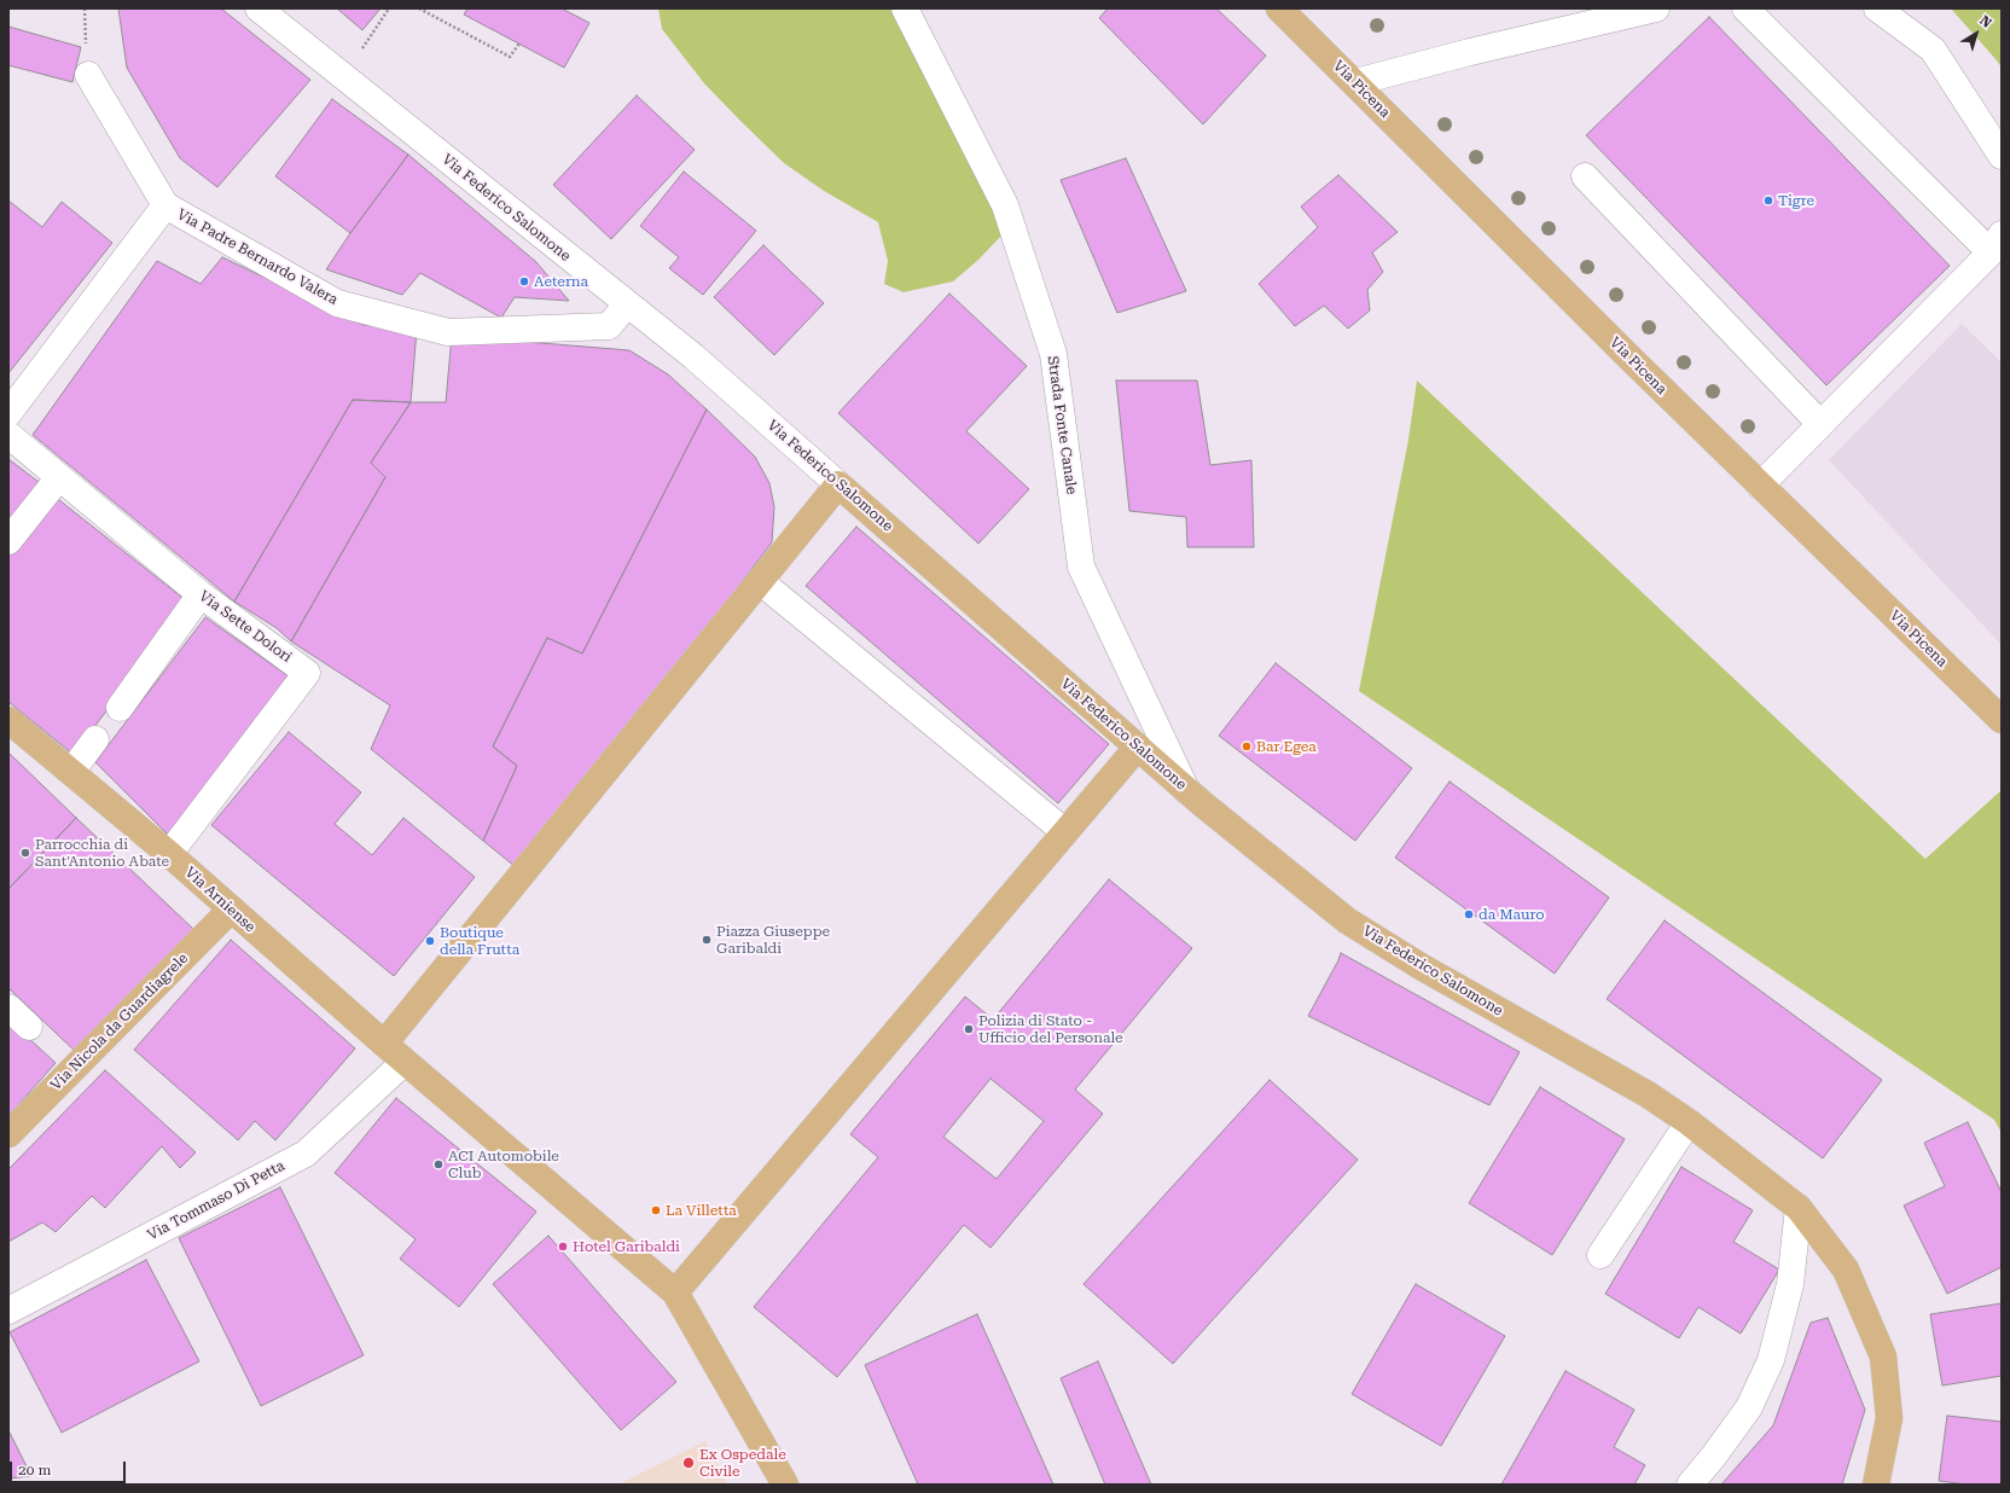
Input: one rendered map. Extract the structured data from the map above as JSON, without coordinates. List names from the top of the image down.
{
  "streets": {
    "main road": [
      "Via Picena",
      "Via Federico Salomone",
      "Via Arniense",
      "Via Nicola da Guardiagrele"
    ],
    "street": [
      "Via Padre Bernardo Valera",
      "Strada Fonte Canale",
      "Via Sette Dolori",
      "Via Tommaso Di Petta"
    ]
  },
  "crossings": [
    ["Via Federico Salomone", "Via Padre Bernardo Valera"],
    ["Via Federico Salomone", "Strada Fonte Canale"],
    ["Via Sette Dolori", "Via Arniense"],
    ["Via Arniense", "Via Nicola da Guardiagrele"],
    ["Via Arniense", "Via Tommaso Di Petta"]
  ],
  "places": [
    "Tigre",
    "Aeterna",
    "Bar Egea",
    "Parrocchia di Sant'Antonio Abate",
    "da Mauro",
    "Piazza Giuseppe Garibaldi",
    "Boutique della Frutta",
    "Polizia di Stato - Ufficio del Personale",
    "ACI Automobile Club",
    "La Villetta",
    "Hotel Garibaldi",
    "Ex Ospedale Civile"
  ],
  "scale_bar": "20 m",
  "north": "top right"
}
